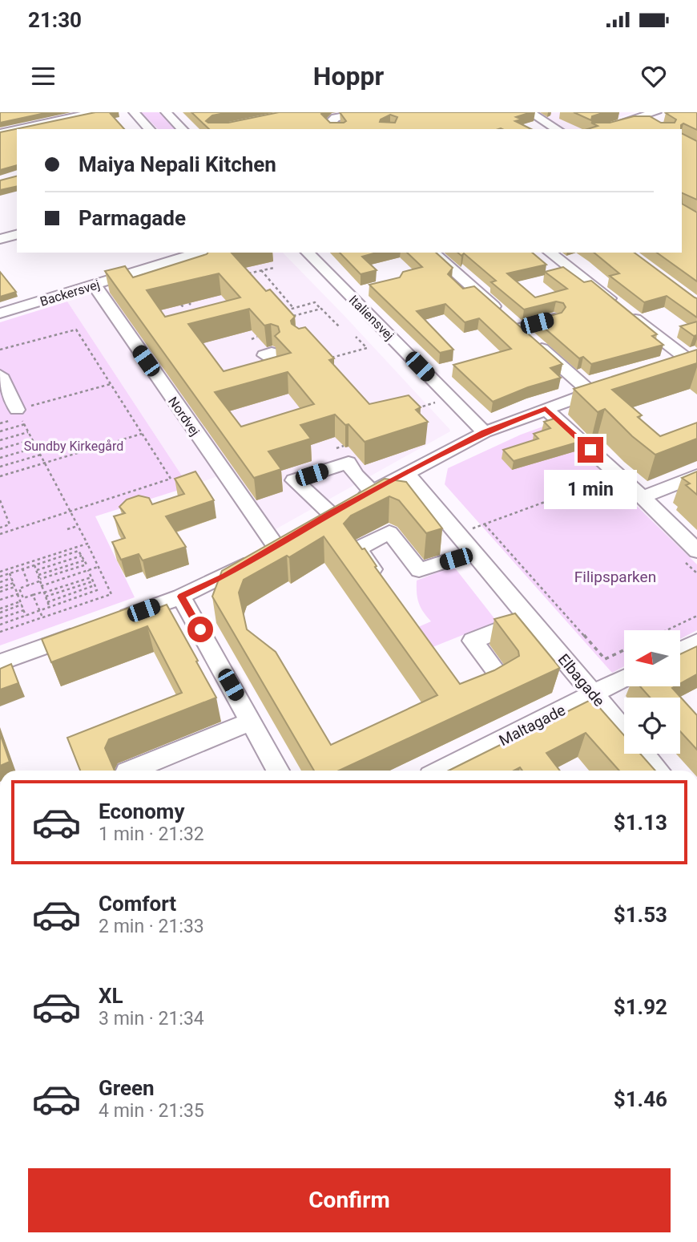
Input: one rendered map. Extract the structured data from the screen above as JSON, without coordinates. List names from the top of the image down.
{
  "streets": {
    "street": [
      "Backersvej",
      "Italiensvej",
      "Nordvej",
      "Elbagade",
      "Maltagade"
    ]
  },
  "crossings": [
    ["Backersvej", "Nordvej"],
    ["Elbagade", "Maltagade"]
  ],
  "parks": ["Sundby Kirkegård", "Filipsparken"],
  "north": "left",
  "page": {
    "status": "21:30",
    "header": "Hoppr",
    "banner": ["Maiya Nepali Kitchen", "Parmagade"],
    "bubble": "1 min",
    "list": [
      {
        "name": "Economy",
        "note": "1 min · 21:32",
        "value": "$1.13"
      },
      {
        "name": "Comfort",
        "note": "2 min · 21:33",
        "value": "$1.53"
      },
      {
        "name": "XL",
        "note": "3 min · 21:34",
        "value": "$1.92"
      },
      {
        "name": "Green",
        "note": "4 min · 21:35",
        "value": "$1.46"
      }
    ],
    "buttons": "Confirm"
  }
}
